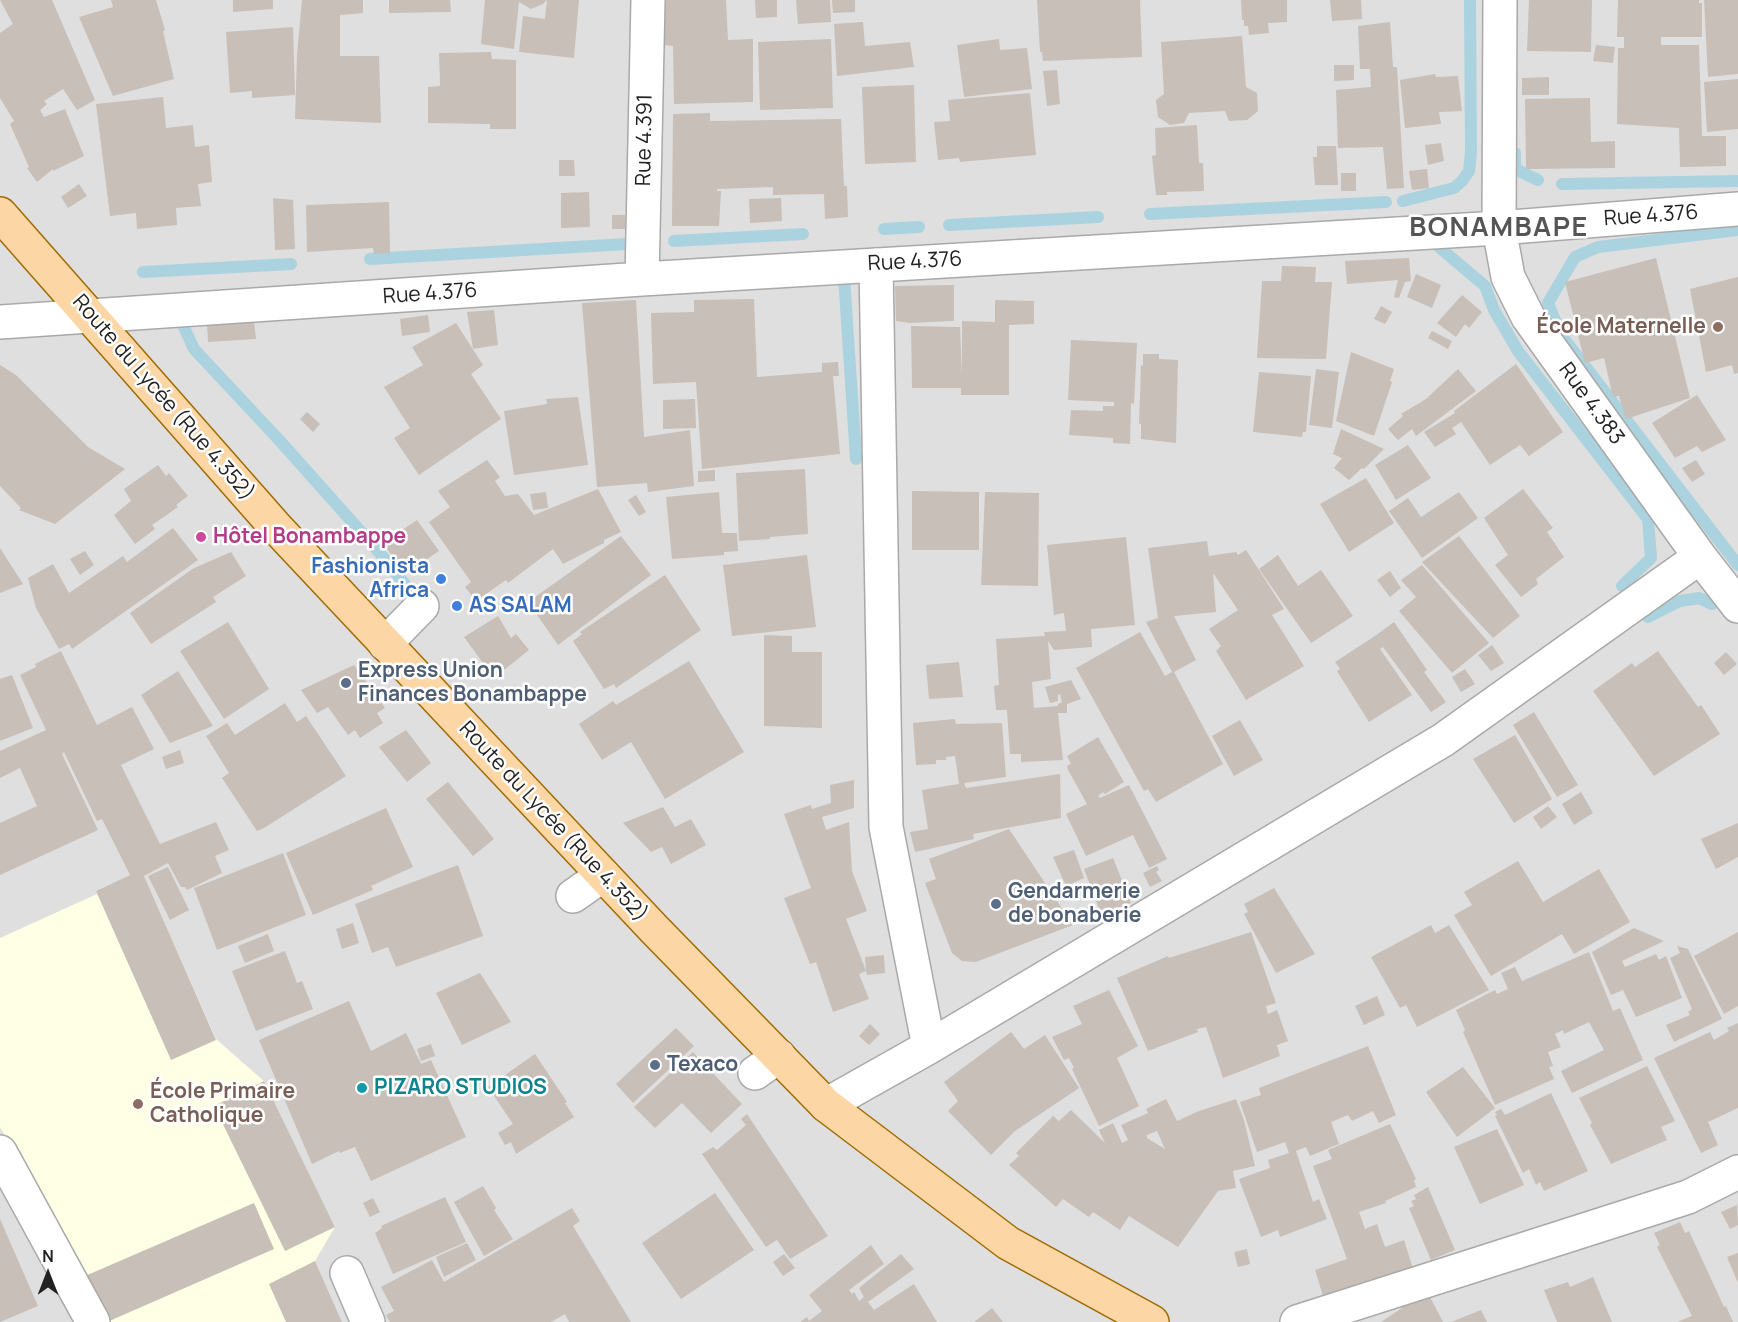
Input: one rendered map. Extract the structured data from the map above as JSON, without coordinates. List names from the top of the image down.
{
  "streets": {
    "main road": ["Route du Lycée (Rue 4.352)"],
    "street": ["Rue 4.391", "Rue 4.376", "Rue 4.383"]
  },
  "crossings": [
    ["Rue 4.391", "Rue 4.376"],
    ["Rue 4.376", "Route du Lycée (Rue 4.352)"],
    ["Rue 4.376", "Rue 4.383"]
  ],
  "districts": ["BONAMBAPE"],
  "places": [
    "École Maternelle",
    "Hôtel Bonambappe",
    "Fashionista Africa",
    "AS SALAM",
    "Express Union Finances Bonambappe",
    "Gendarmerie de bonaberie",
    "Texaco",
    "PIZARO STUDIOS",
    "École Primaire Catholique"
  ],
  "north": "top"
}
